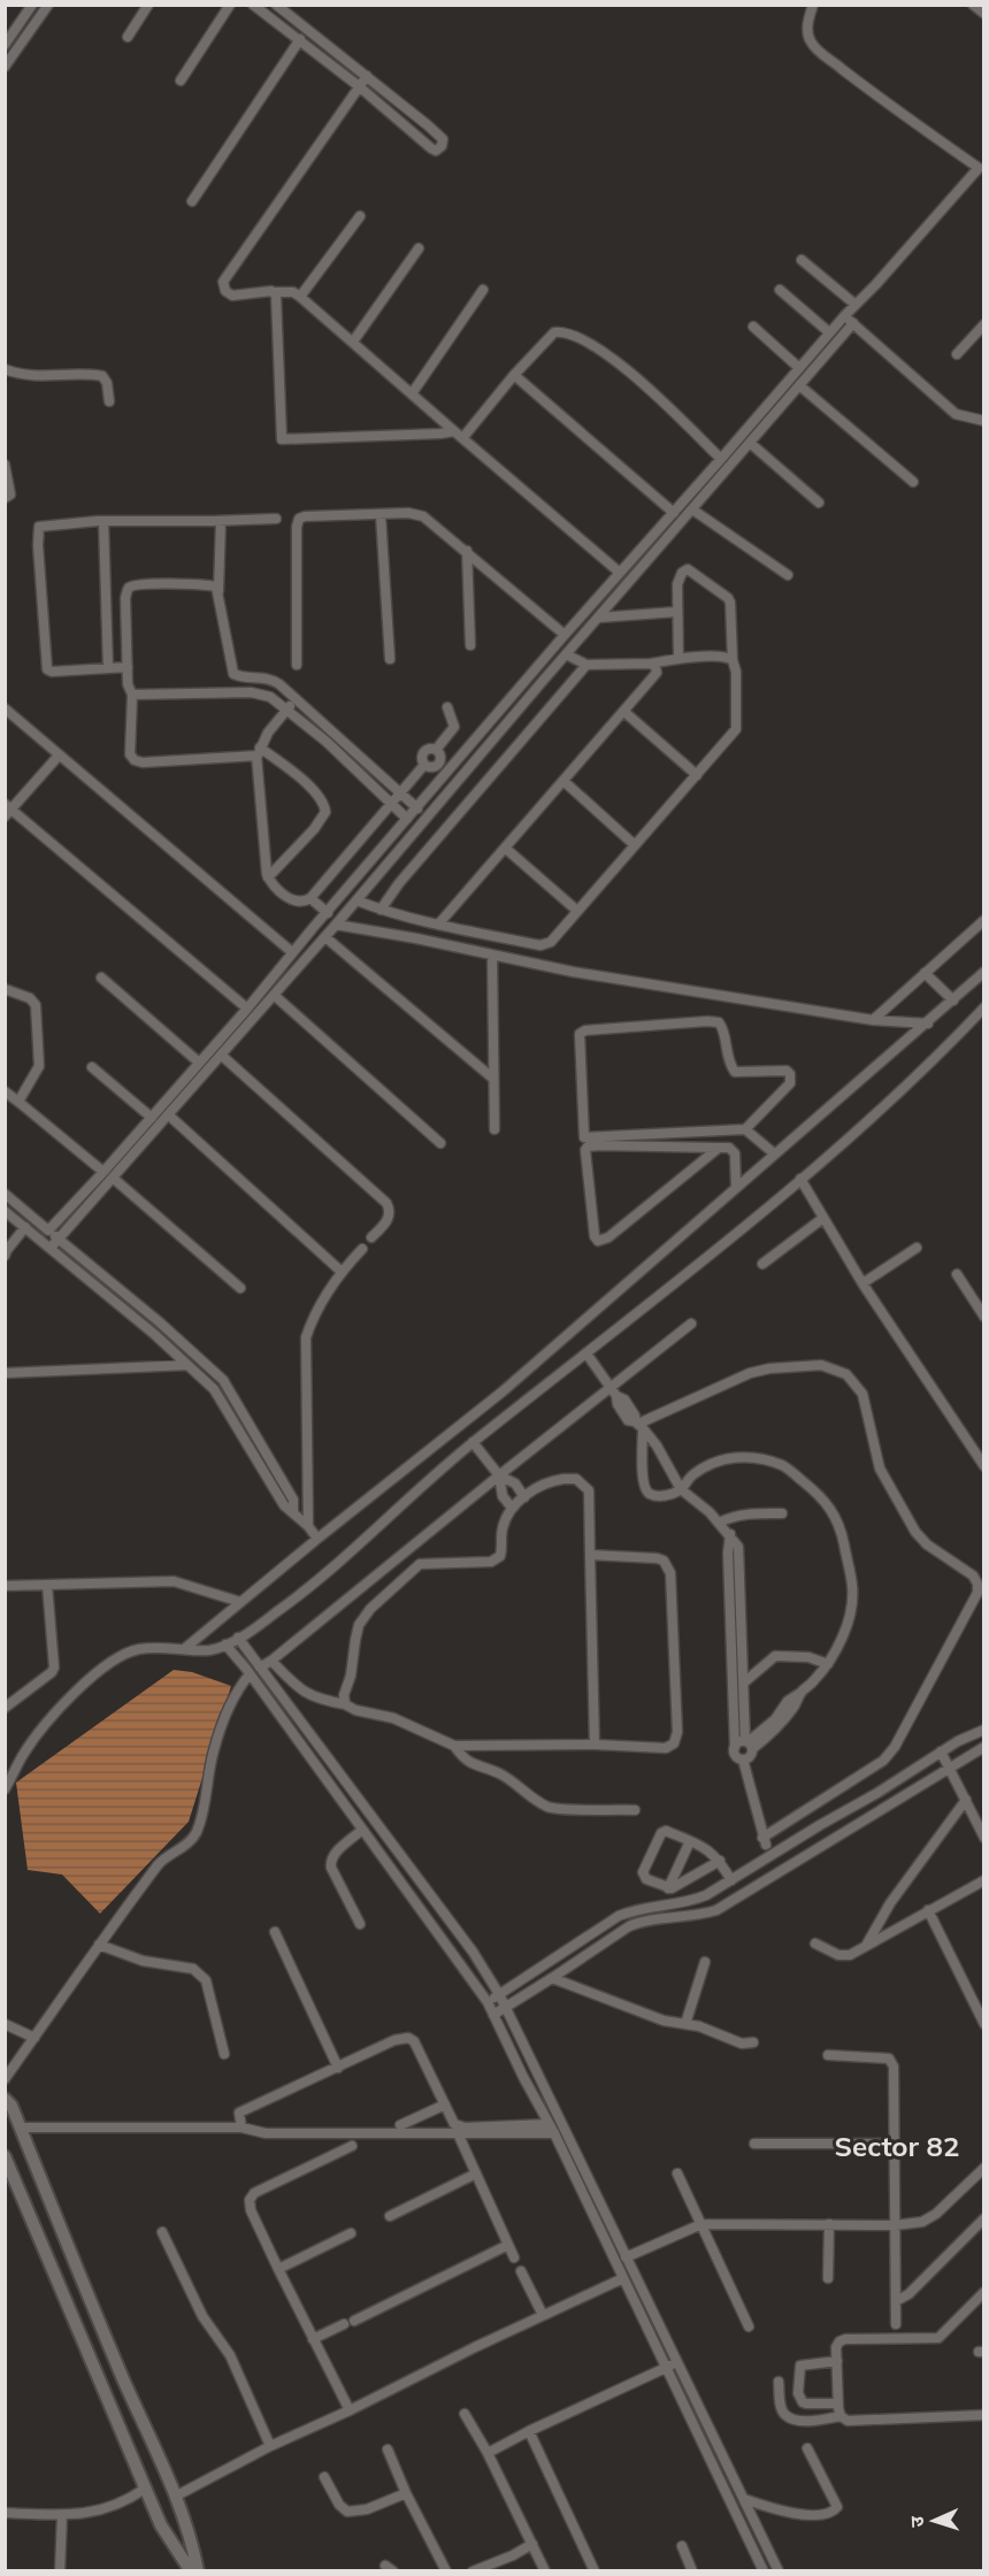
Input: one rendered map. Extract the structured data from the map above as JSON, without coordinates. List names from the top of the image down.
{
  "districts": ["Sector 82"],
  "north": "left"
}
